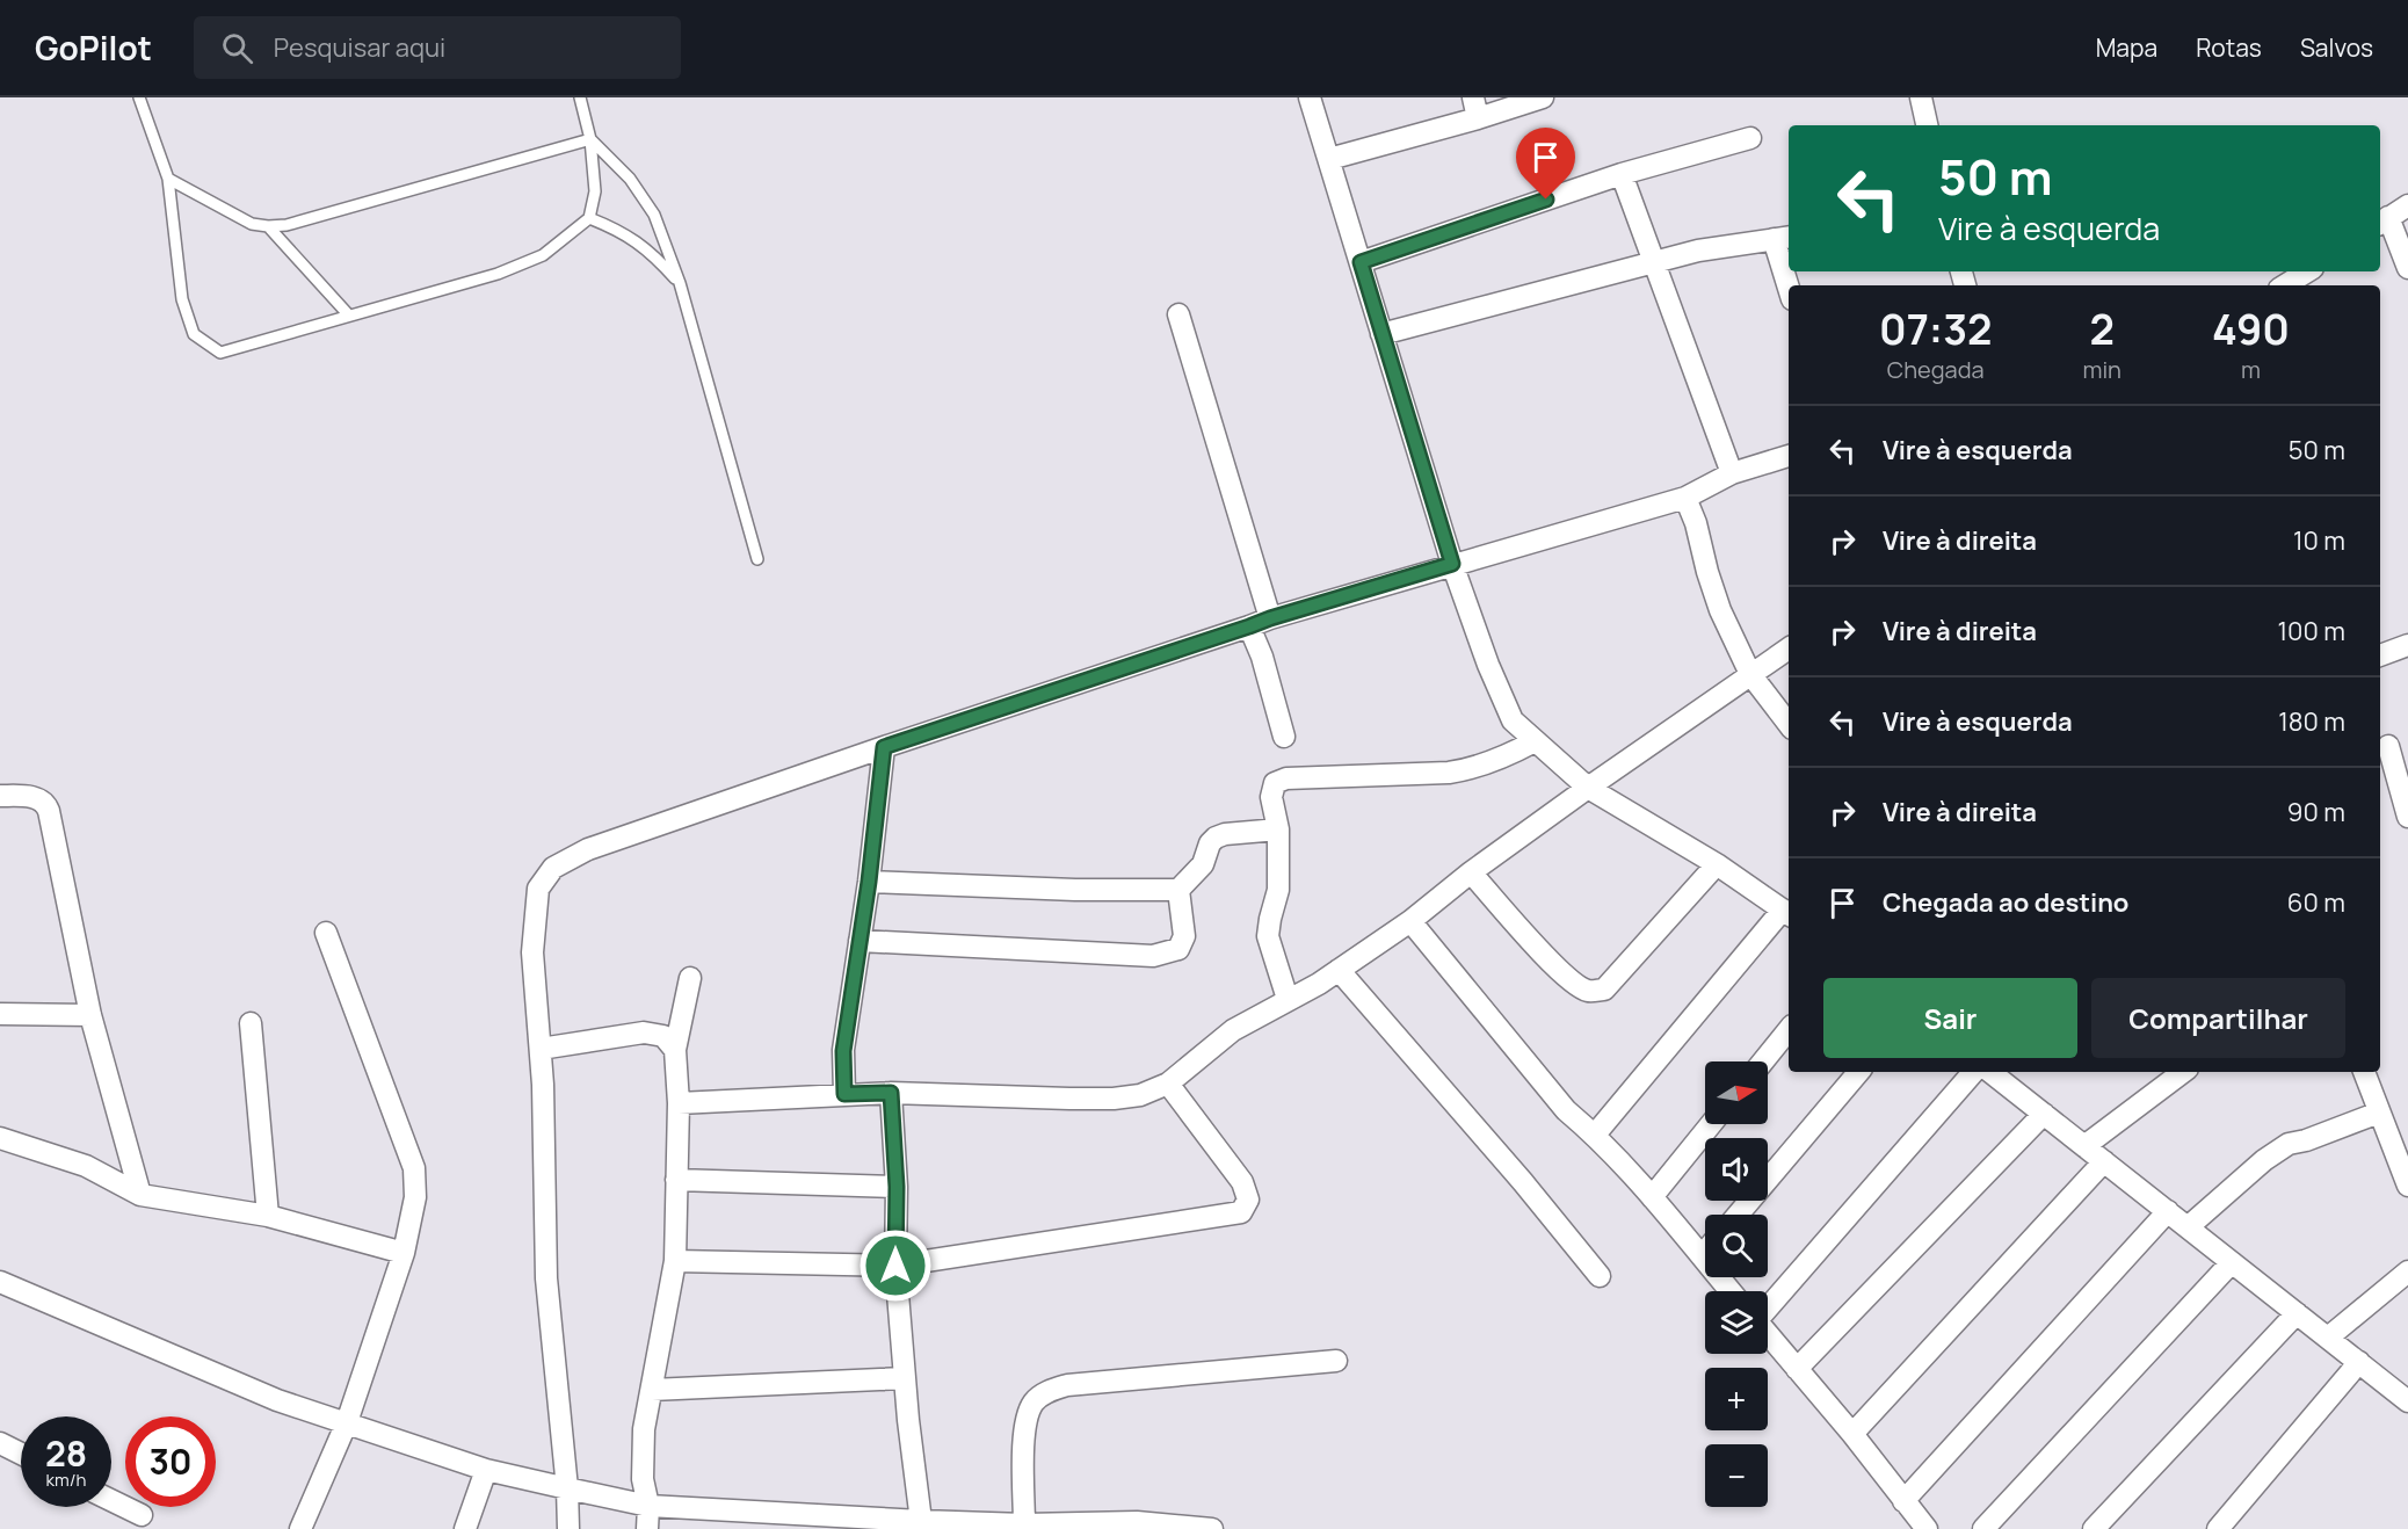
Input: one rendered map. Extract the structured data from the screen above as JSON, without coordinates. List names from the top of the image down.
{
  "north": "right",
  "page": {
    "header": "GoPilot",
    "search": "Pesquisar aqui",
    "nav": ["Mapa", "Rotas", "Salvos"],
    "turn": ["50 m", "Vire à esquerda"],
    "eta": [
      "07:32",
      "Chegada",
      "2",
      "min",
      "490",
      "m"
    ],
    "list": [
      {
        "name": "Vire à esquerda",
        "value": "50 m"
      },
      {
        "name": "Vire à direita",
        "value": "10 m"
      },
      {
        "name": "Vire à direita",
        "value": "100 m"
      },
      {
        "name": "Vire à esquerda",
        "value": "180 m"
      },
      {
        "name": "Vire à direita",
        "value": "90 m"
      },
      {
        "name": "Chegada ao destino",
        "value": "60 m"
      }
    ],
    "buttons": ["Sair", "Compartilhar"],
    "map_buttons": ["+", "−"],
    "speed": "28 km/h",
    "limit": "30"
  }
}
